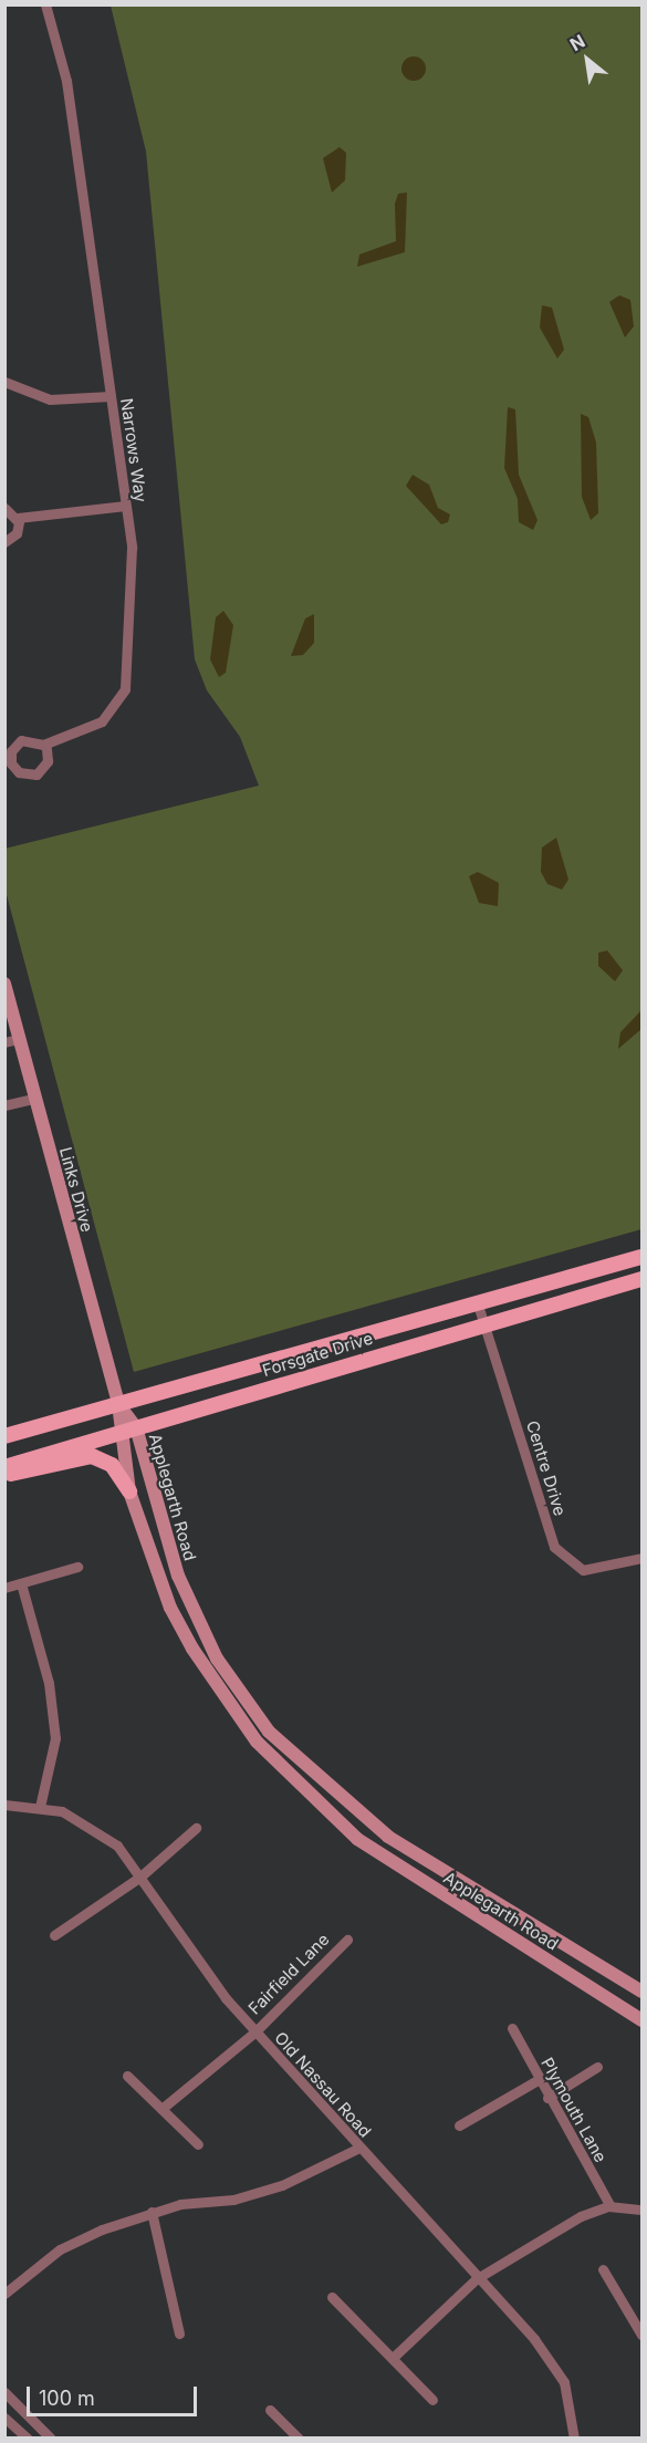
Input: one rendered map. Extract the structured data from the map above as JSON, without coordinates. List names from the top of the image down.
{
  "streets": {
    "main road": ["Links Drive", "Forsgate Drive", "Applegarth Road"],
    "street": [
      "Narrows Way",
      "Centre Drive",
      "Fairfield Lane",
      "Old Nassau Road",
      "Plymouth Lane"
    ]
  },
  "crossings": [
    ["Links Drive", "Forsgate Drive"],
    ["Links Drive", "Applegarth Road"],
    ["Forsgate Drive", "Centre Drive"],
    ["Forsgate Drive", "Applegarth Road"],
    ["Fairfield Lane", "Old Nassau Road"]
  ],
  "scale_bar": "100 m",
  "north": "top left"
}
